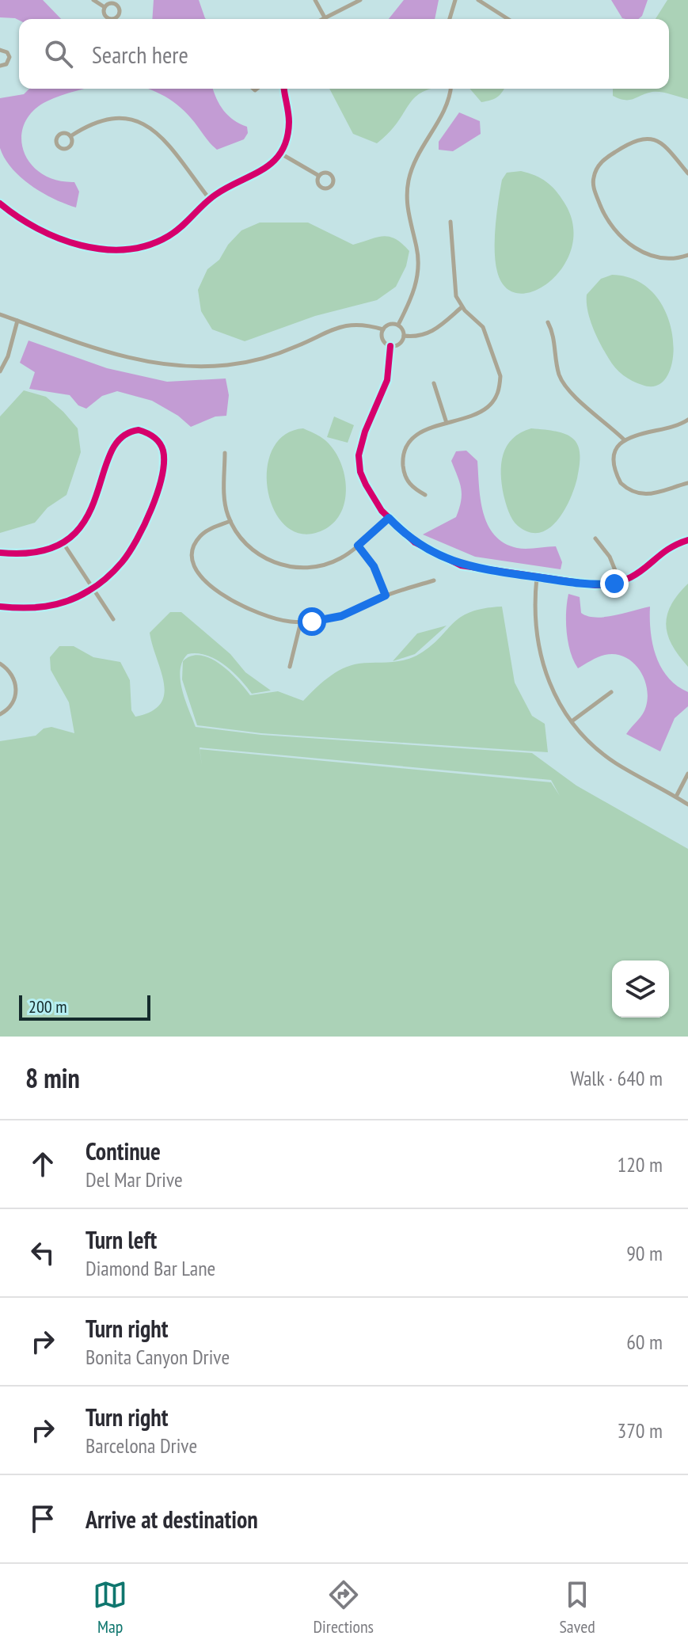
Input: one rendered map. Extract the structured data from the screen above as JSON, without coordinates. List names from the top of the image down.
{
  "scale_bar": "200 m",
  "page": {
    "search": "Search here",
    "scale": "200 m",
    "heading": ["8 min", "Walk · 640 m"],
    "list": [
      ["Continue", "Del Mar Drive", "120 m"],
      ["Turn left", "Diamond Bar Lane", "90 m"],
      ["Turn right", "Bonita Canyon Drive", "60 m"],
      ["Turn right", "Barcelona Drive", "370 m"],
      "Arrive at destination"
    ],
    "nav": ["Map", "Directions", "Saved"]
  }
}
